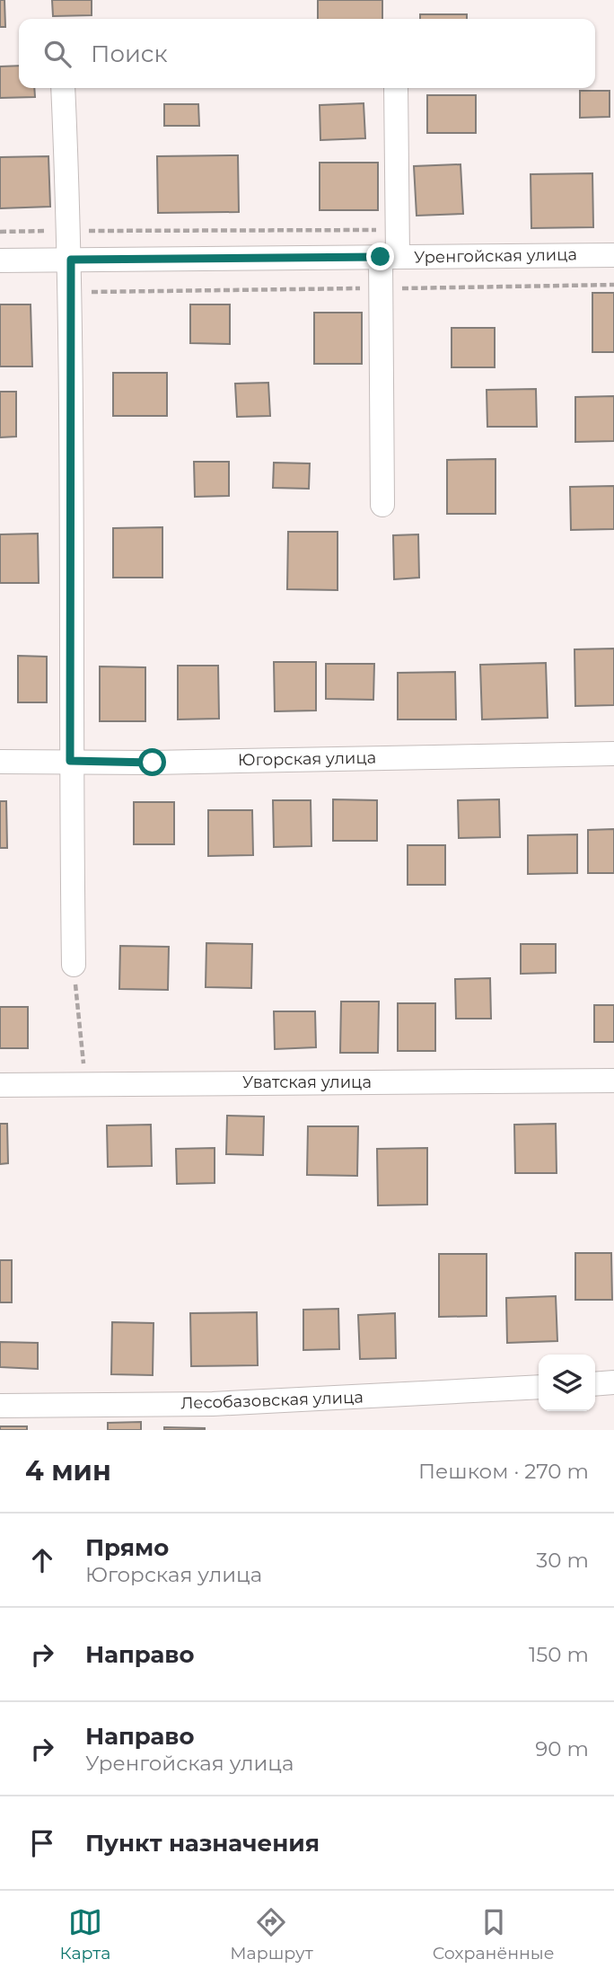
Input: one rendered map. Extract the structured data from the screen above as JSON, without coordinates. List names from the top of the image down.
{
  "streets": {
    "street": [
      "Уренгойская улица",
      "Югорская улица",
      "Уватская улица",
      "Лесобазовская улица"
    ]
  },
  "page": {
    "search": "Поиск",
    "heading": ["4 мин", "Пешком · 270 m"],
    "list": [
      ["Прямо", "Югорская улица", "30 m"],
      ["Направо", "150 m"],
      ["Направо", "Уренгойская улица", "90 m"],
      "Пункт назначения"
    ],
    "nav": ["Карта", "Маршрут", "Сохранённые"]
  }
}
